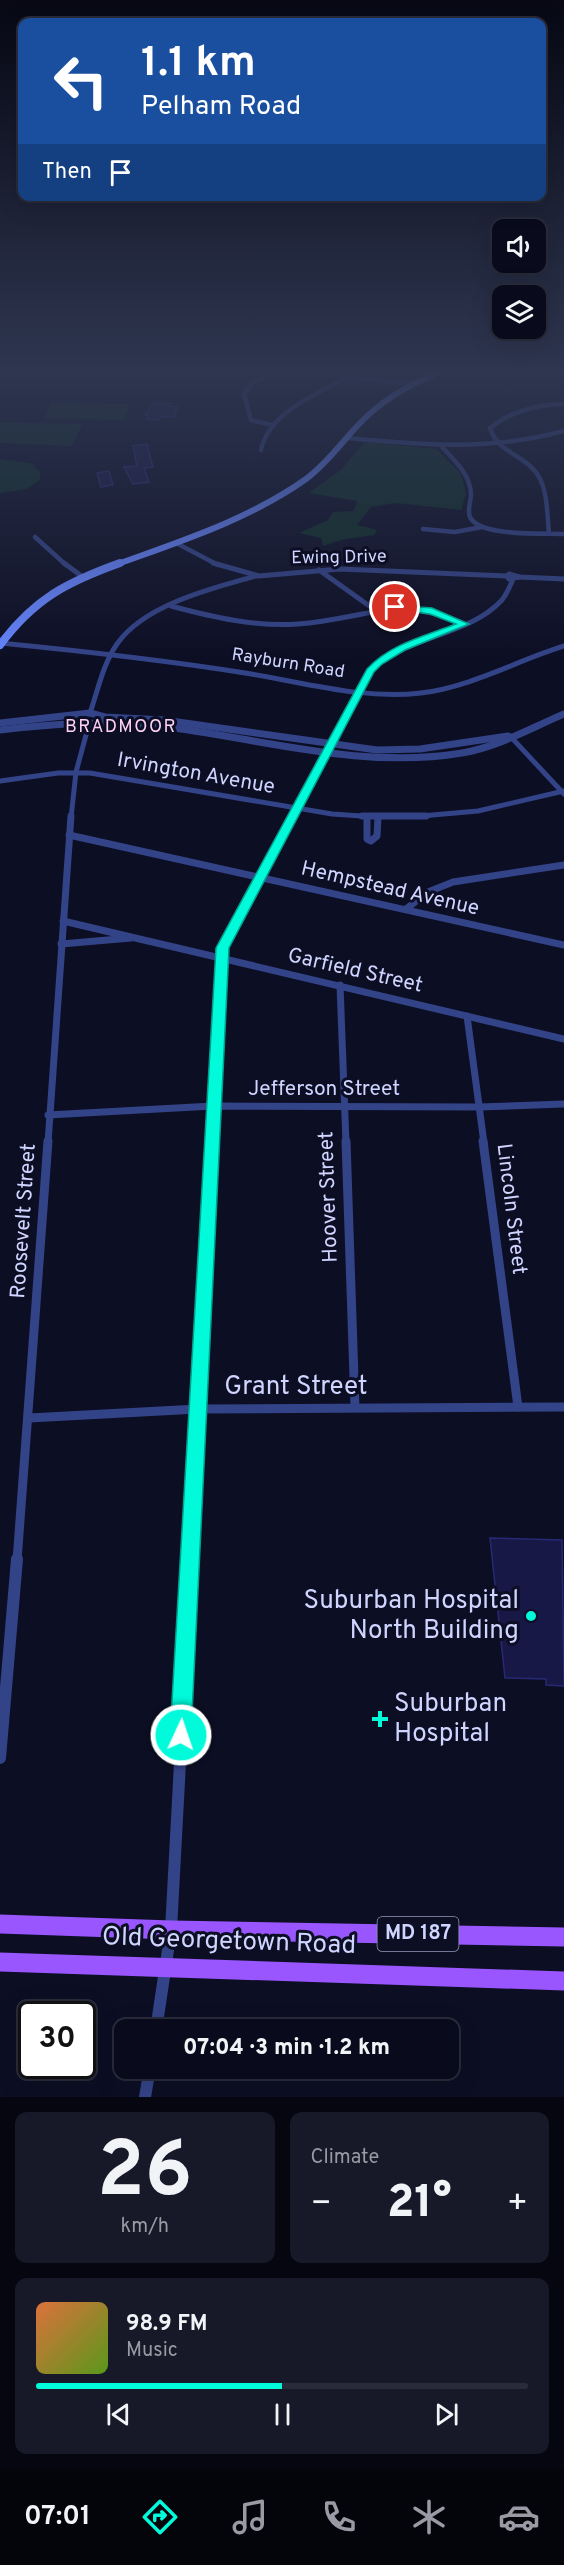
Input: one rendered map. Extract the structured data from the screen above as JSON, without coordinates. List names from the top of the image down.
{
  "streets": {
    "main road": ["MD 187", "Old Georgetown Road"],
    "street": [
      "Ewing Drive",
      "Rayburn Road",
      "Irvington Avenue",
      "Hempstead Avenue",
      "Garfield Street",
      "Jefferson Street",
      "Hoover Street",
      "Lincoln Street",
      "Roosevelt Street",
      "Grant Street"
    ]
  },
  "crossings": [
    ["Ewing Drive", "Roosevelt Street"],
    ["Rayburn Road", "Roosevelt Street"],
    ["Irvington Avenue", "Roosevelt Street"],
    ["Hempstead Avenue", "Roosevelt Street"],
    ["Garfield Street", "Hoover Street"],
    ["Garfield Street", "Lincoln Street"],
    ["Garfield Street", "Roosevelt Street"],
    ["Jefferson Street", "Hoover Street"],
    ["Jefferson Street", "Lincoln Street"],
    ["Jefferson Street", "Roosevelt Street"],
    ["Hoover Street", "Grant Street"],
    ["Lincoln Street", "Grant Street"],
    ["Roosevelt Street", "Grant Street"]
  ],
  "districts": ["BRADMOOR"],
  "places": {
    "other": ["Suburban Hospital North Building"],
    "health": ["Suburban Hospital"]
  },
  "page": {
    "turn": ["1.1 km", "Pelham Road"],
    "then": "Then",
    "limit": "30",
    "trip": "07:04 · 3 min · 1.2 km",
    "tile": [
      ["26", "km/h"],
      "Climate"
    ],
    "heat": ["−", "21°", "+"],
    "song": ["98.9 FM", "Music"],
    "tabs": "07:01"
  }
}
